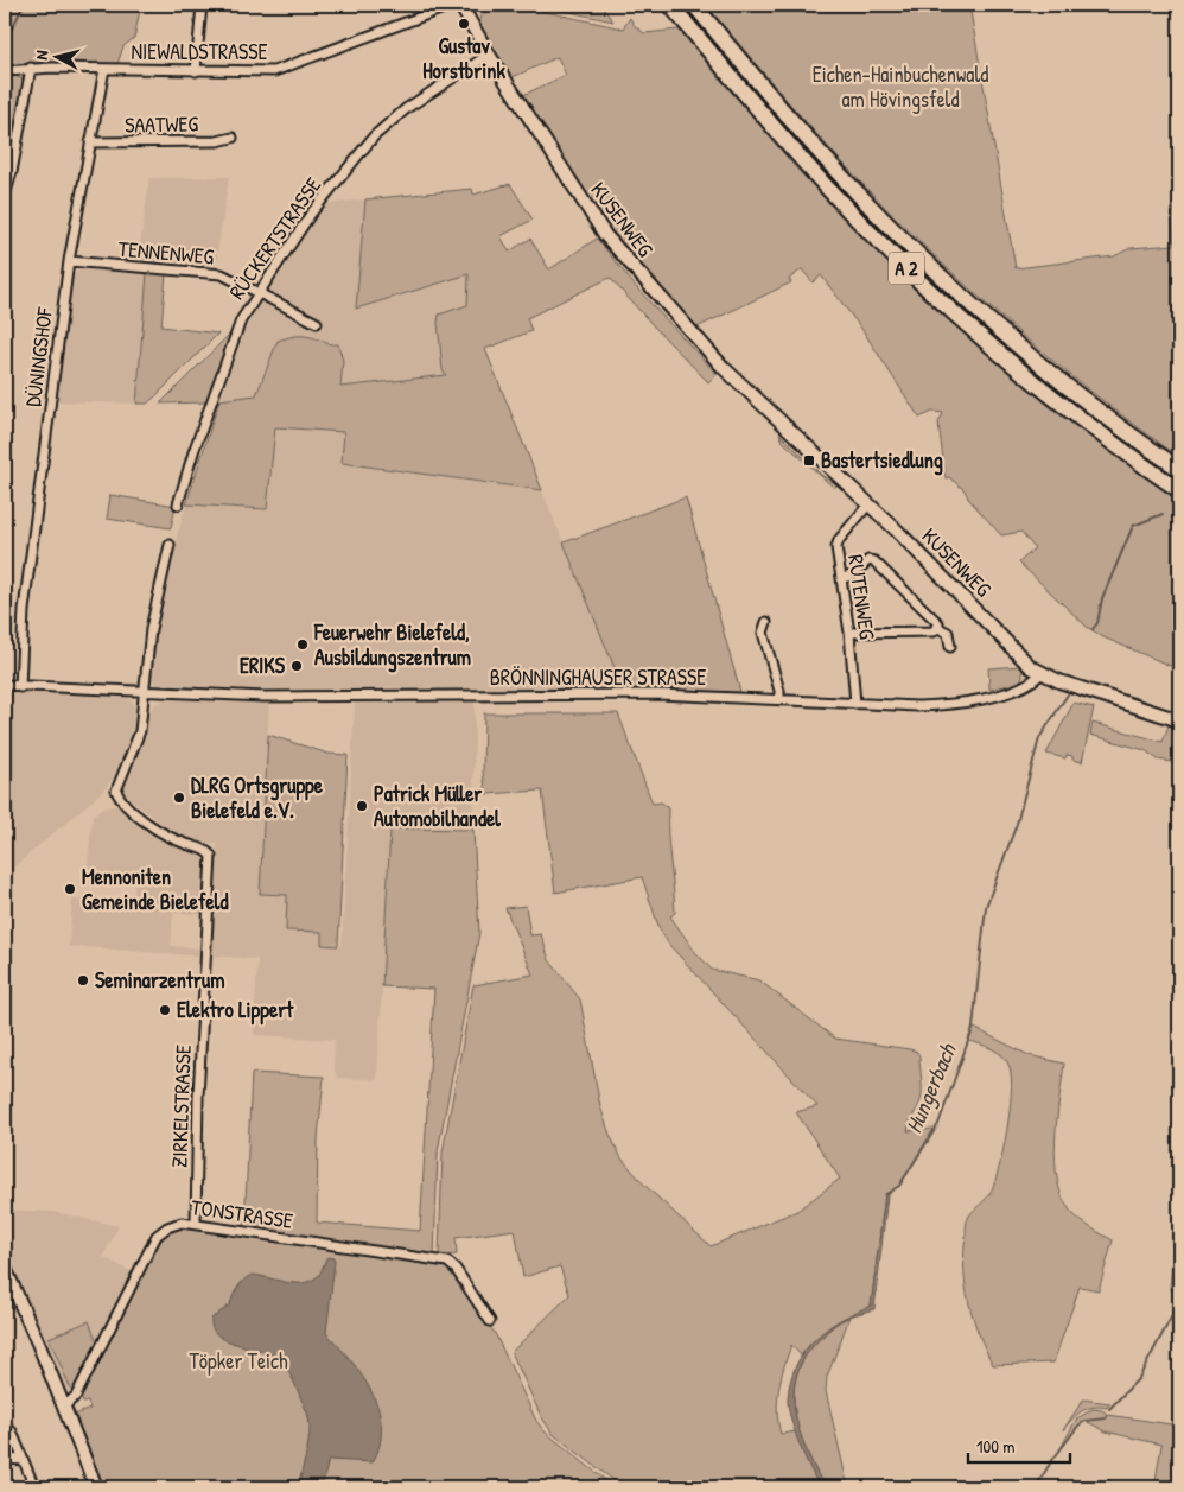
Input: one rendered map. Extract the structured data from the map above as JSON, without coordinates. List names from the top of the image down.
{
  "streets": {
    "highway": ["A 2"],
    "street": [
      "NIEWALDSTRASSE",
      "SAATWEG",
      "KUSENWEG",
      "RÜCKERTSTRASSE",
      "TENNENWEG",
      "DÜNINGSHOF",
      "RUTENWEG",
      "BRÖNNINGHAUSER STRASSE",
      "ZIRKELSTRASSE",
      "TONSTRASSE"
    ]
  },
  "crossings": [
    ["NIEWALDSTRASSE", "DÜNINGSHOF"],
    ["SAATWEG", "DÜNINGSHOF"],
    ["KUSENWEG", "RÜCKERTSTRASSE"],
    ["KUSENWEG", "RUTENWEG"],
    ["KUSENWEG", "BRÖNNINGHAUSER STRASSE"],
    ["RÜCKERTSTRASSE", "TENNENWEG"],
    ["TENNENWEG", "DÜNINGSHOF"],
    ["DÜNINGSHOF", "BRÖNNINGHAUSER STRASSE"],
    ["RUTENWEG", "BRÖNNINGHAUSER STRASSE"],
    ["BRÖNNINGHAUSER STRASSE", "ZIRKELSTRASSE"],
    ["ZIRKELSTRASSE", "TONSTRASSE"]
  ],
  "water": ["Hungerbach"],
  "parks": ["Eichen-Hainbuchenwald am Hövingsfeld", "Töpker Teich"],
  "places": {
    "other": [
      "Gustav Horstbrink",
      "Feuerwehr Bielefeld, Ausbildungszentrum",
      "ERIKS",
      "DLRG Ortsgruppe Bielefeld e.V.",
      "Patrick Müller Automobilhandel",
      "Mennoniten Gemeinde Bielefeld",
      "Seminarzentrum",
      "Elektro Lippert"
    ],
    "transit": ["Bastertsiedlung"]
  },
  "scale_bar": "100 m",
  "north": "left"
}
